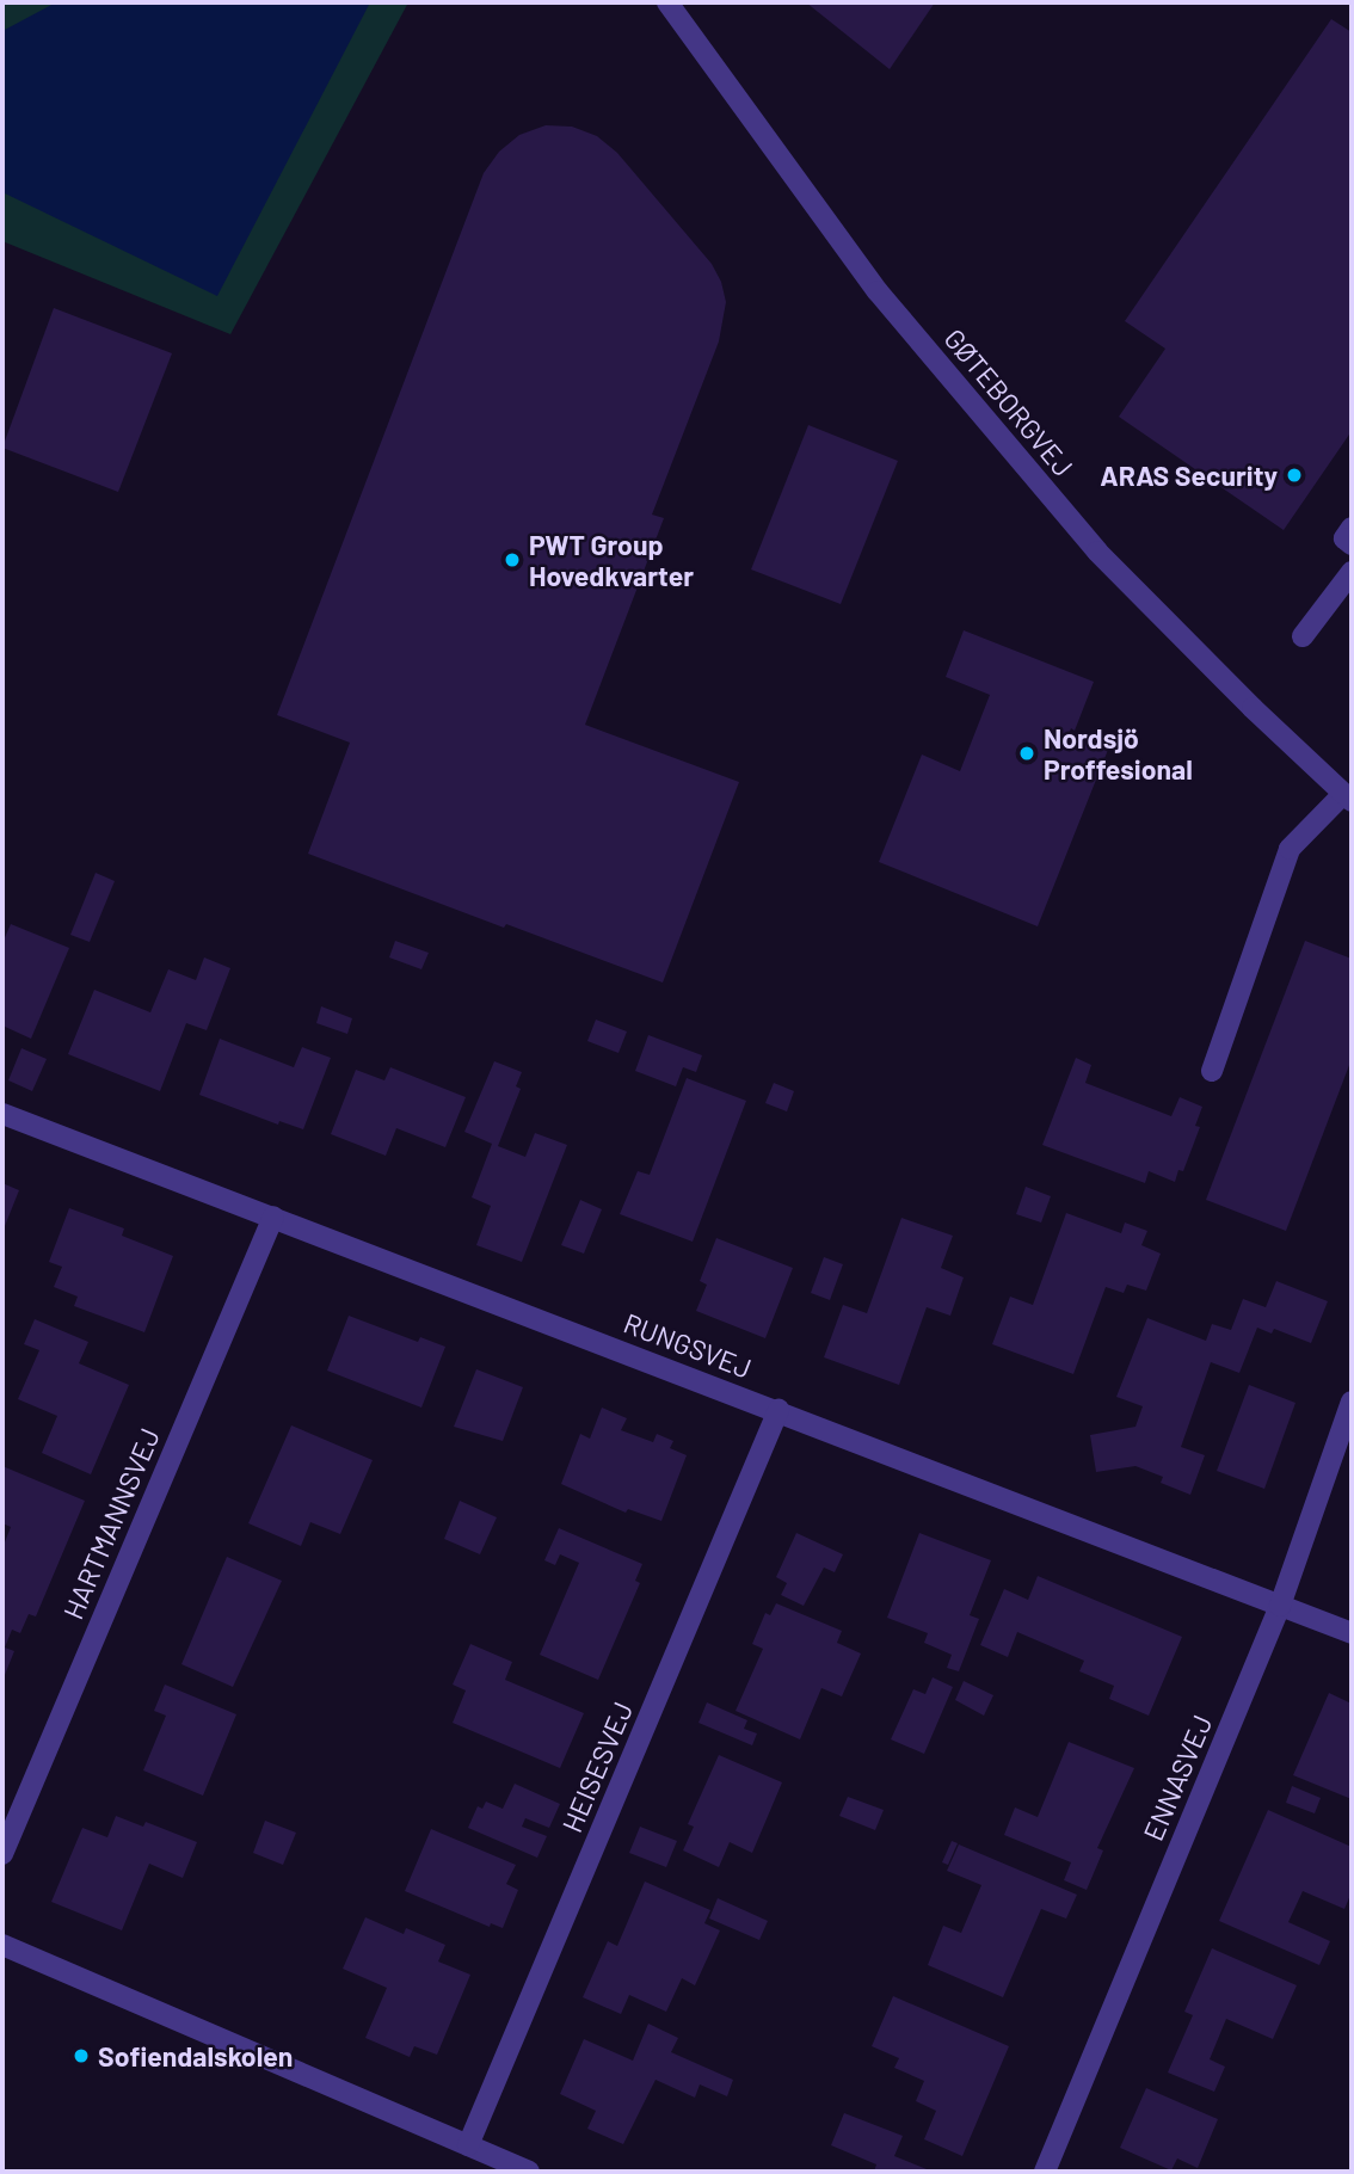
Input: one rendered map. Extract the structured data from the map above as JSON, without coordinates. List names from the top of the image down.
{
  "streets": {
    "street": [
      "GØTEBORGVEJ",
      "RUNGSVEJ",
      "HARTMANNSVEJ",
      "HEISESVEJ",
      "ENNASVEJ"
    ]
  },
  "crossings": [
    ["RUNGSVEJ", "HARTMANNSVEJ"],
    ["RUNGSVEJ", "HEISESVEJ"],
    ["RUNGSVEJ", "ENNASVEJ"]
  ],
  "places": [
    "ARAS Security",
    "PWT Group Hovedkvarter",
    "Nordsjö Proffesional",
    "Sofiendalskolen"
  ]
}
